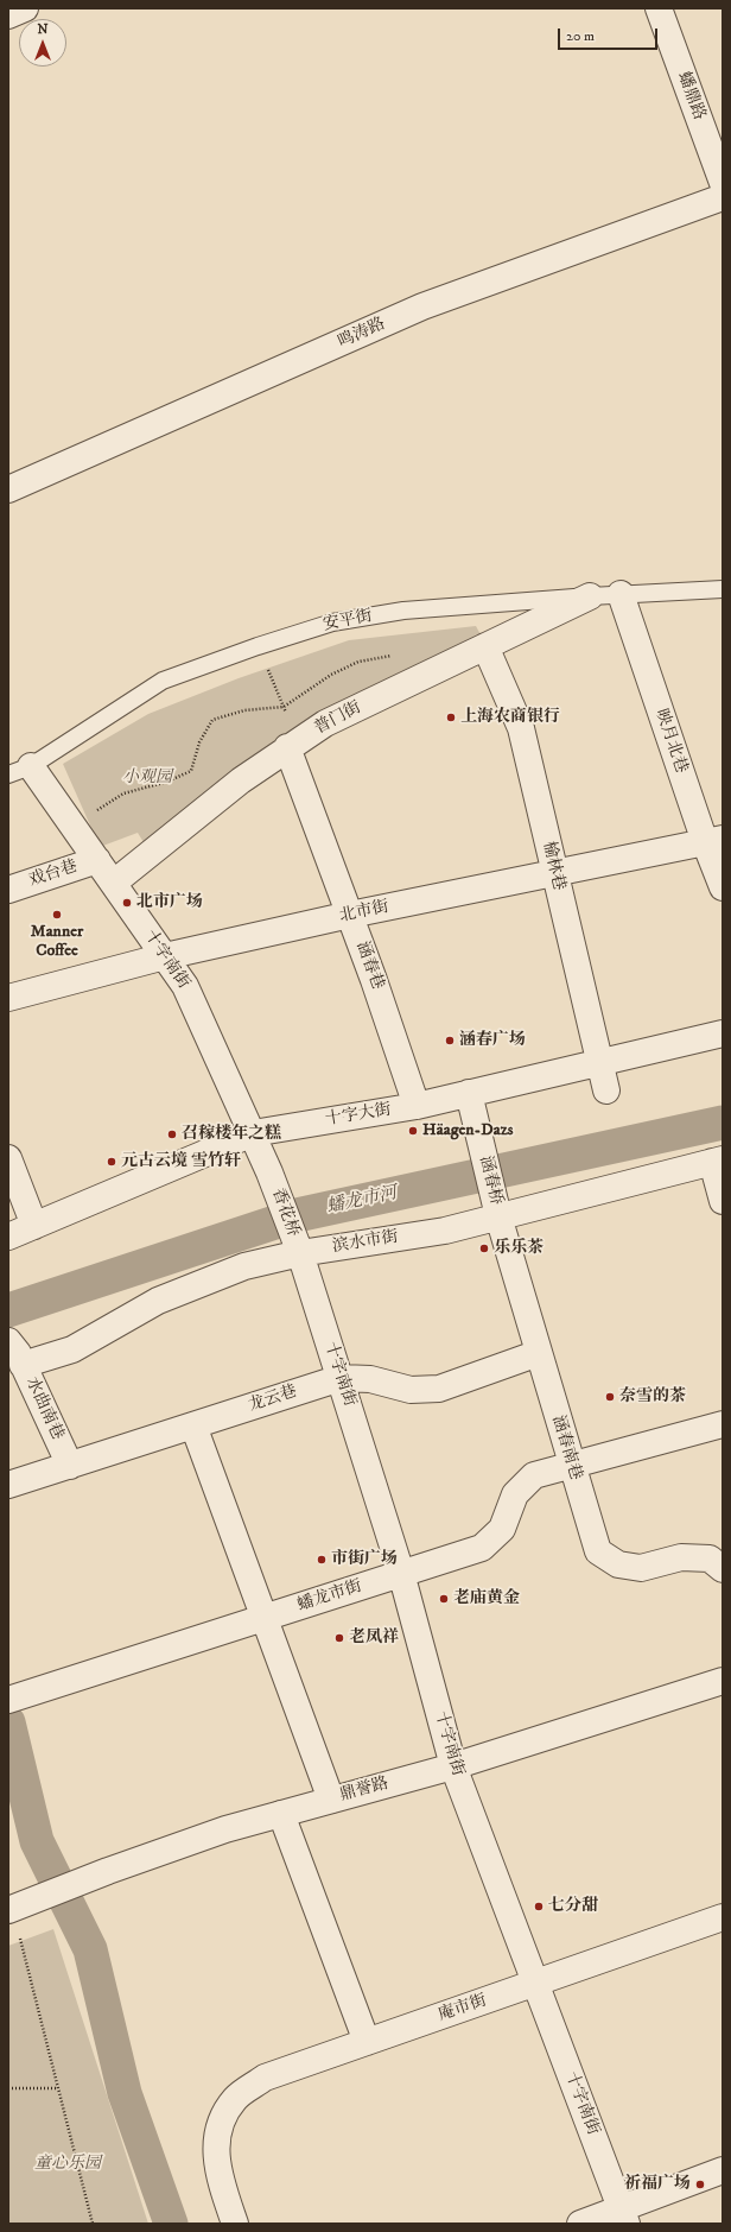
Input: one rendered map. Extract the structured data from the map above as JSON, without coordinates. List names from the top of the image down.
{
  "streets": {
    "street": [
      "蟠鼎路",
      "鸣涛路",
      "普门街",
      "映月北巷",
      "榆林巷",
      "戏台巷",
      "北市街",
      "十字南街",
      "涵春巷",
      "十字大街",
      "涵春桥",
      "香花桥",
      "滨水市街",
      "龙云巷",
      "水曲南巷",
      "涵春南巷",
      "蟠龙市街",
      "鼎誉路",
      "庵市街"
    ],
    "lane": ["安平街"]
  },
  "crossings": [
    ["安平街", "普门街"],
    ["安平街", "映月北巷"],
    ["安平街", "十字南街"],
    ["普门街", "榆林巷"],
    ["普门街", "十字南街"],
    ["普门街", "涵春巷"],
    ["映月北巷", "北市街"],
    ["榆林巷", "北市街"],
    ["榆林巷", "十字大街"],
    ["戏台巷", "十字南街"],
    ["北市街", "十字南街"],
    ["北市街", "涵春巷"],
    ["十字南街", "十字大街"],
    ["十字南街", "香花桥"],
    ["十字南街", "滨水市街"],
    ["十字南街", "龙云巷"],
    ["十字南街", "蟠龙市街"],
    ["十字南街", "鼎誉路"],
    ["十字南街", "庵市街"],
    ["涵春巷", "十字大街"],
    ["十字大街", "涵春桥"],
    ["涵春桥", "滨水市街"],
    ["涵春桥", "涵春南巷"],
    ["香花桥", "滨水市街"],
    ["滨水市街", "水曲南巷"],
    ["滨水市街", "涵春南巷"],
    ["龙云巷", "水曲南巷"],
    ["龙云巷", "涵春南巷"],
    ["涵春南巷", "蟠龙市街"]
  ],
  "water": ["蟠龙市河"],
  "parks": ["小观园", "童心乐园"],
  "places": [
    "上海农商银行",
    "北市广场",
    "Manner Coffee",
    "涵春广场",
    "Häagen-Dazs",
    "召稼楼年之糕",
    "元古云境 雪竹轩",
    "乐乐茶",
    "奈雪的茶",
    "市街广场",
    "老庙黄金",
    "老凤祥",
    "七分甜",
    "祈福广场"
  ],
  "scale_bar": "20 m",
  "north": "top"
}
